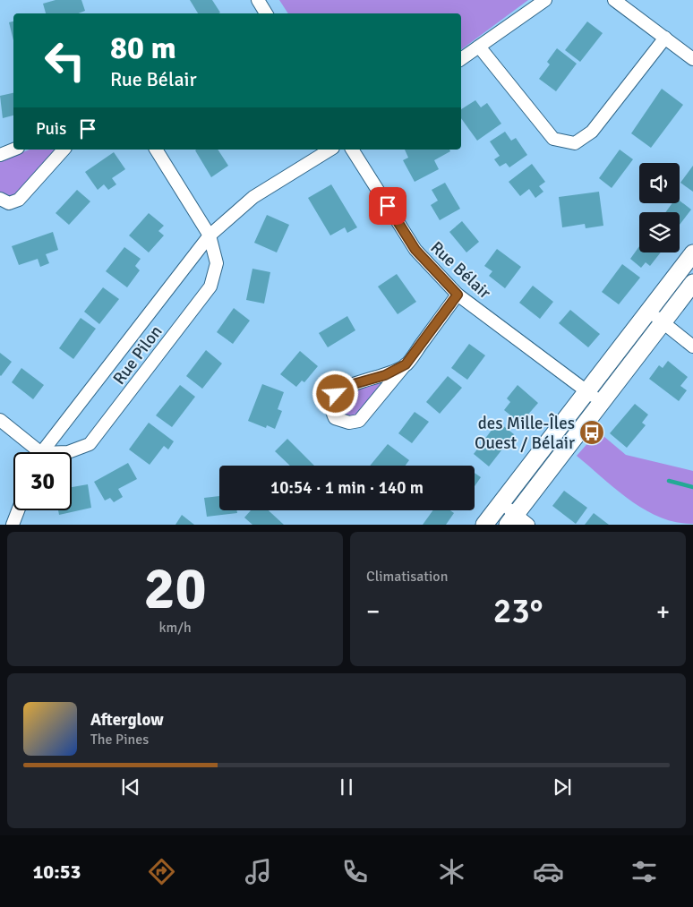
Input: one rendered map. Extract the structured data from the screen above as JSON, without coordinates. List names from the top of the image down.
{
  "streets": {
    "street": ["Rue Bélair", "Rue Pilon"]
  },
  "places": {
    "bus stop": ["des Mille-Îles Ouest / Bélair"]
  },
  "page": {
    "turn": ["80 m", "Rue Bélair"],
    "then": "Puis",
    "limit": "30",
    "trip": "10:54 · 1 min · 140 m",
    "tile": [
      ["20", "km/h"],
      "Climatisation"
    ],
    "heat": ["−", "23°", "+"],
    "song": ["Afterglow", "The Pines"],
    "tabs": "10:53"
  }
}
